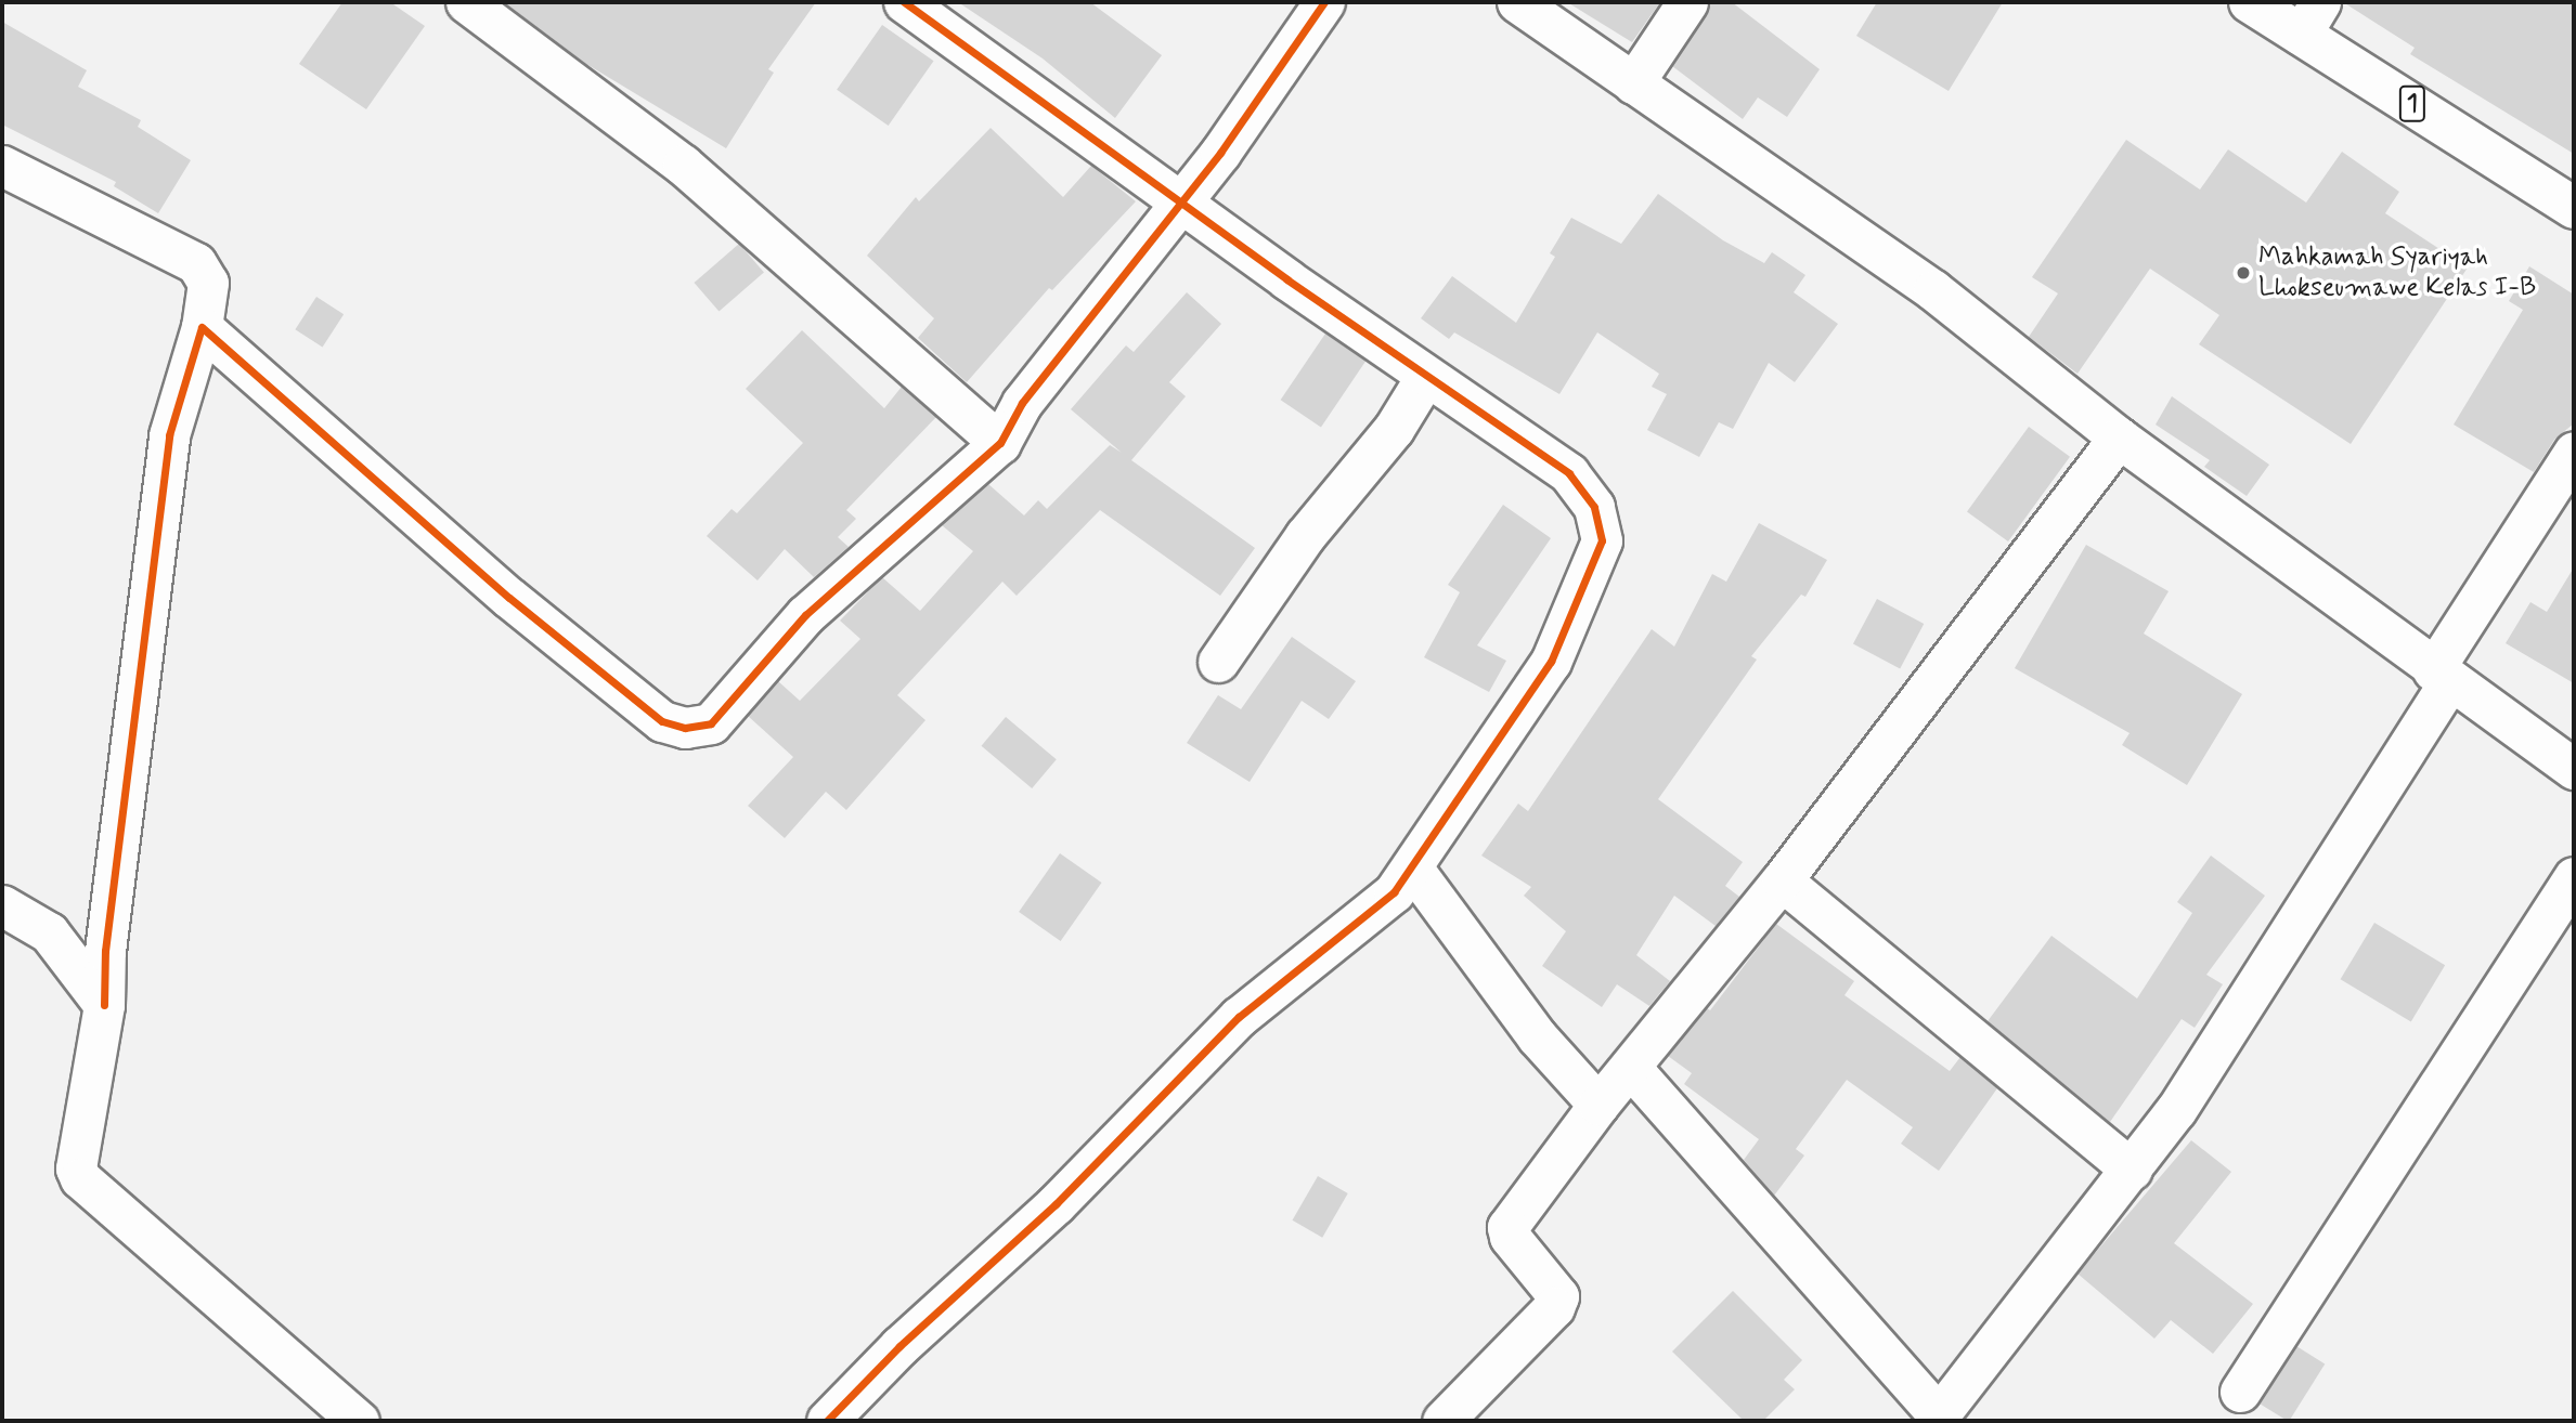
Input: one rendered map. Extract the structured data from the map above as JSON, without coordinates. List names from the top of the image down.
{
  "streets": {
    "highway": ["1"]
  },
  "places": ["Mahkamah Syariyah Lhokseumawe Kelas I-B"]
}
